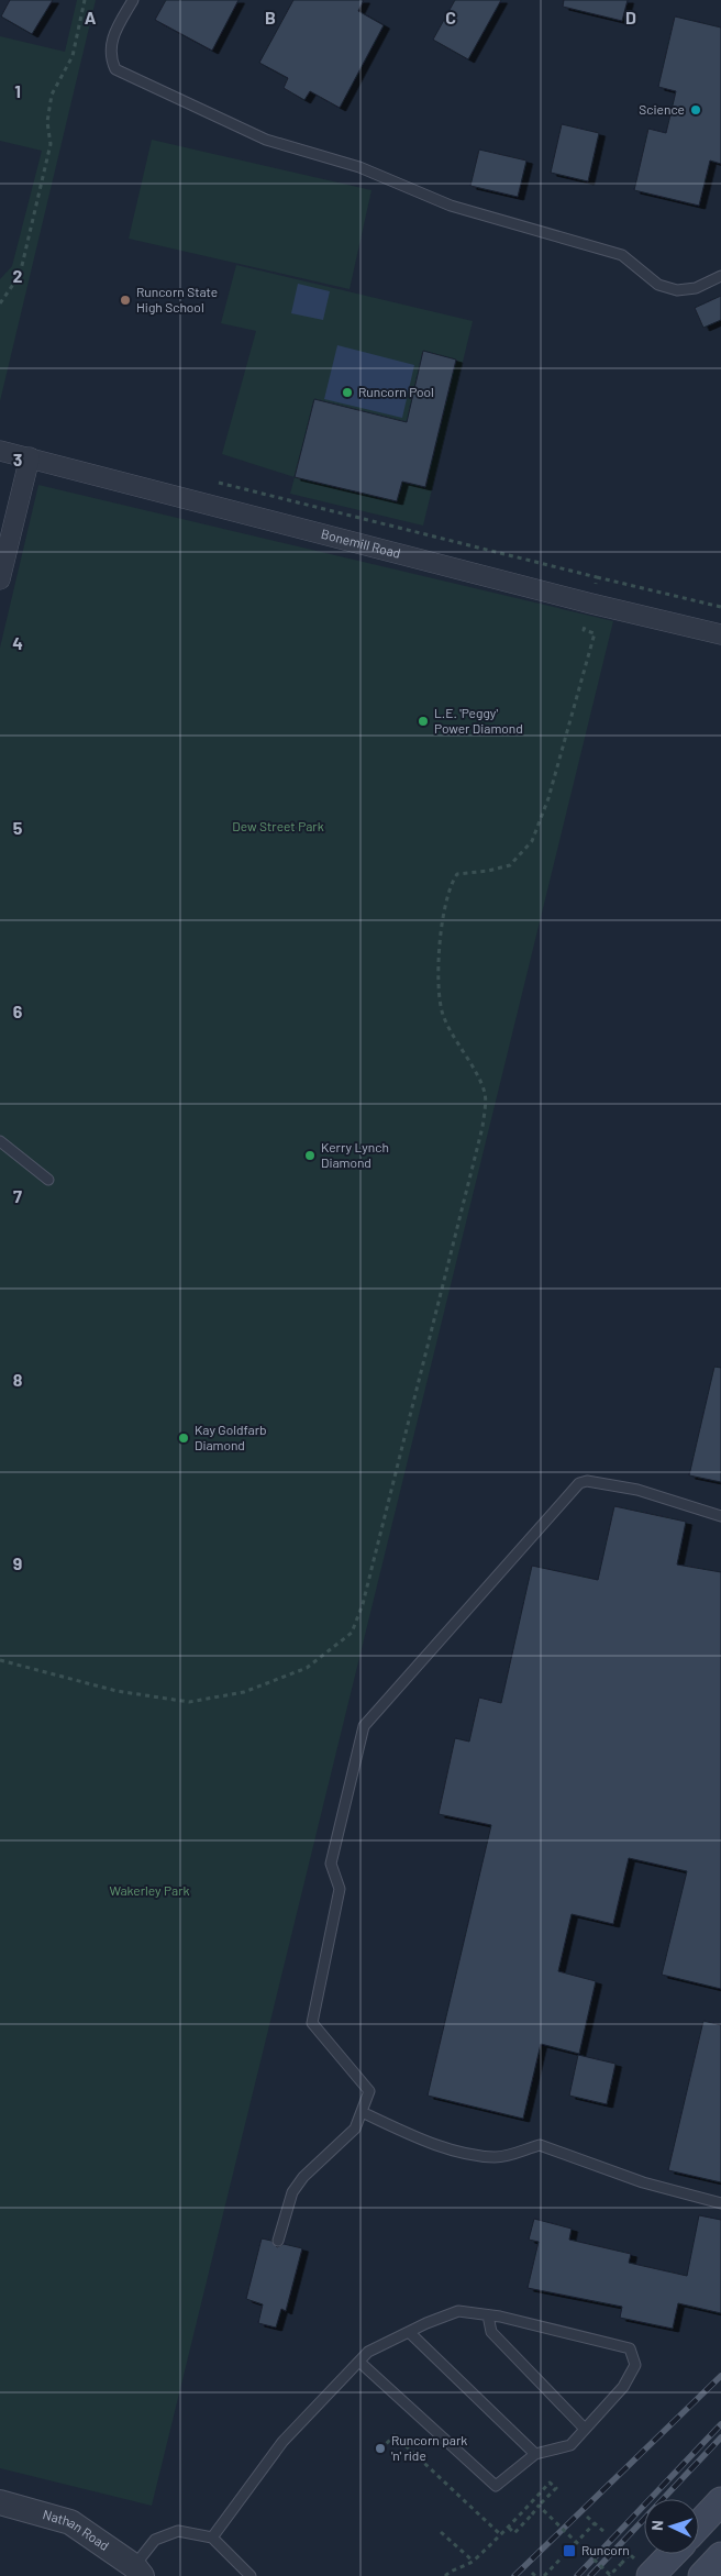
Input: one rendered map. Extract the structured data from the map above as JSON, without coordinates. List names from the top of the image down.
{
  "streets": {
    "street": ["Bonemill Road", "Nathan Road"]
  },
  "parks": ["Dew Street Park", "Wakerley Park"],
  "places": {
    "other": [
      "Science",
      "Runcorn State High School",
      "Runcorn Pool",
      "L.E. 'Peggy' Power Diamond",
      "Kerry Lynch Diamond",
      "Kay Goldfarb Diamond",
      "Runcorn park 'n' ride"
    ],
    "transit": ["Runcorn"]
  },
  "north": "left",
  "grid": {
    "columns": [
      "A",
      "B",
      "C",
      "D"
    ],
    "rows": [
      "1",
      "2",
      "3",
      "4",
      "5",
      "6",
      "7",
      "8",
      "9"
    ]
  }
}
